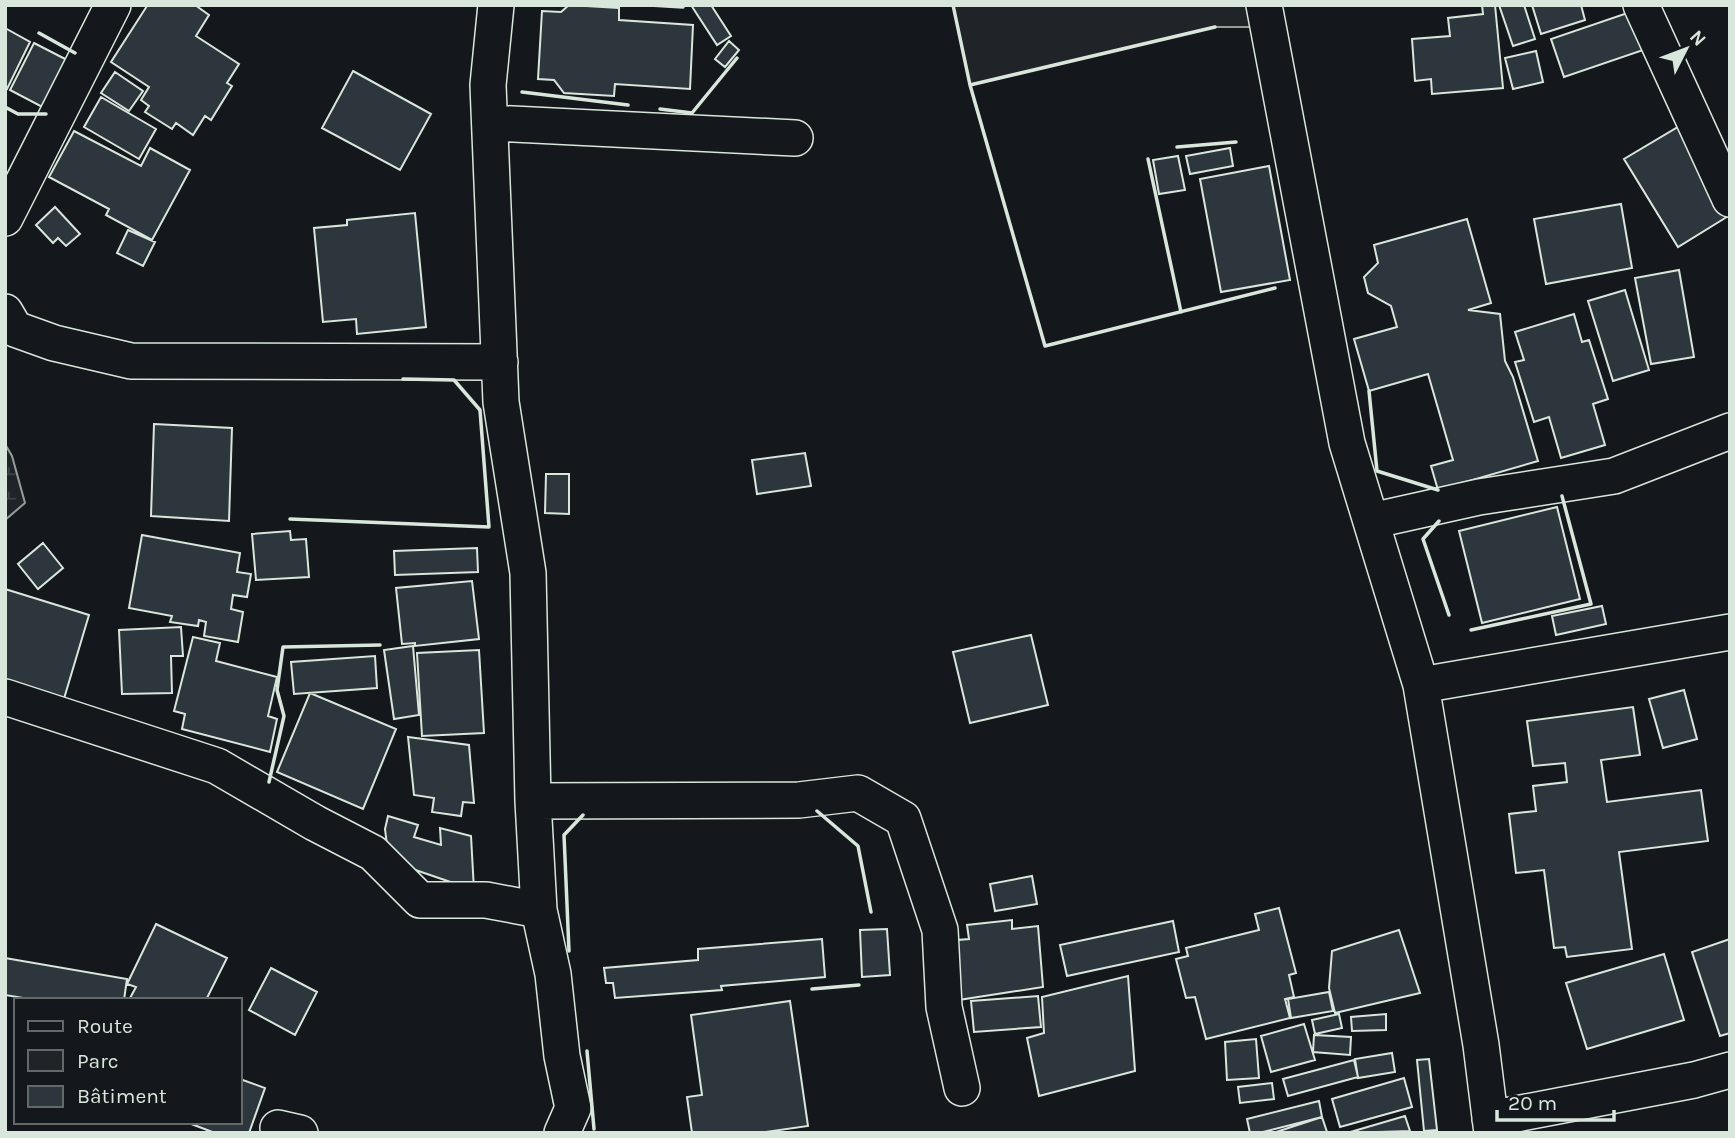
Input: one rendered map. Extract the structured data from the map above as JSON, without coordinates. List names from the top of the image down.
{
  "legend": ["Route", "Parc", "Bâtiment"],
  "scale_bar": "20 m",
  "north": "top right"
}
